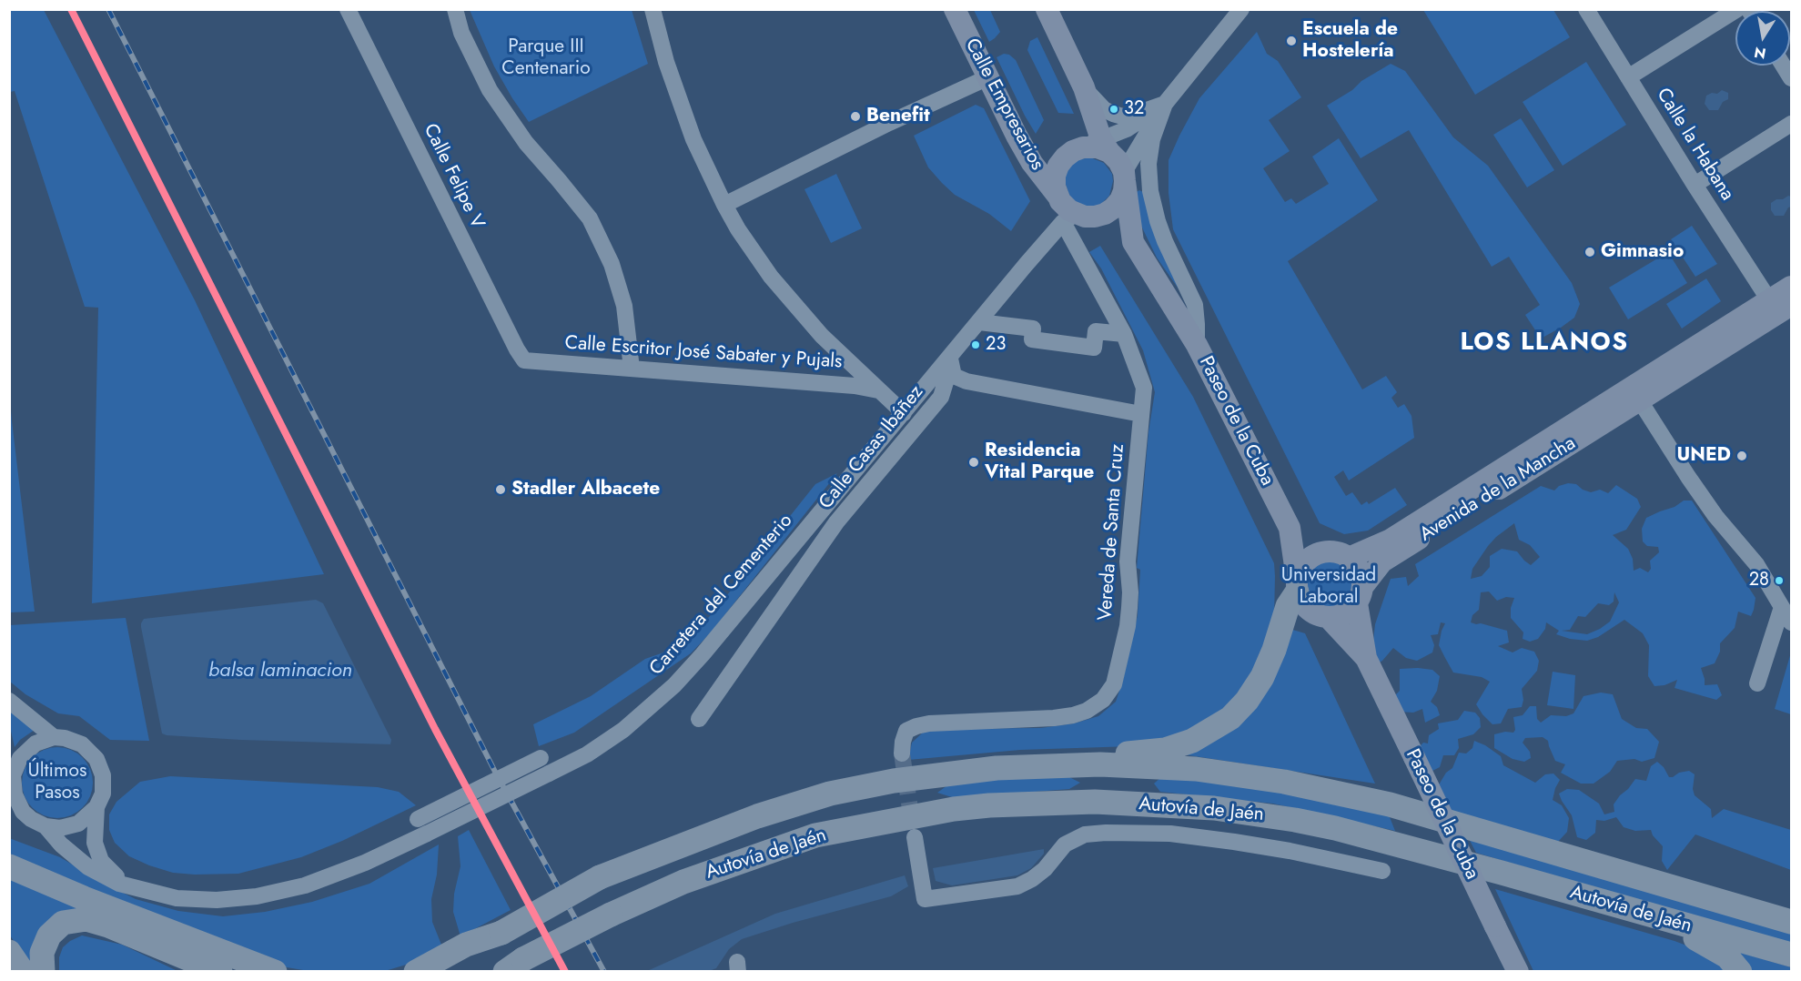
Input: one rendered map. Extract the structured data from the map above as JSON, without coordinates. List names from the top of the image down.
{
  "streets": {
    "highway": ["Autovía de Jaén"],
    "main road": ["Calle Empresarios", "Paseo de la Cuba", "Avenida de la Mancha"],
    "street": [
      "Calle la Habana",
      "Calle Felipe V",
      "Calle Escritor José Sabater y Pujals",
      "Calle Casas Ibáñez",
      "Vereda de Santa Cruz",
      "Carretera del Cementerio"
    ]
  },
  "crossings": [
    ["Calle Empresarios", "Calle Casas Ibáñez"],
    ["Calle Empresarios", "Vereda de Santa Cruz"],
    ["Calle la Habana", "Avenida de la Mancha"],
    ["Calle Felipe V", "Calle Escritor José Sabater y Pujals"],
    ["Paseo de la Cuba", "Avenida de la Mancha"],
    ["Calle Casas Ibáñez", "Vereda de Santa Cruz"],
    ["Calle Casas Ibáñez", "Carretera del Cementerio"]
  ],
  "districts": ["LOS LLANOS"],
  "water": ["balsa laminacion"],
  "parks": ["Parque III Centenario", "Universidad Laboral", "Últimos Pasos"],
  "places": [
    "Escuela de Hostelería",
    "32",
    "Benefit",
    "Gimnasio",
    "23",
    "UNED",
    "Residencia Vital Parque",
    "Stadler Albacete",
    "28"
  ],
  "north": "bottom"
}
